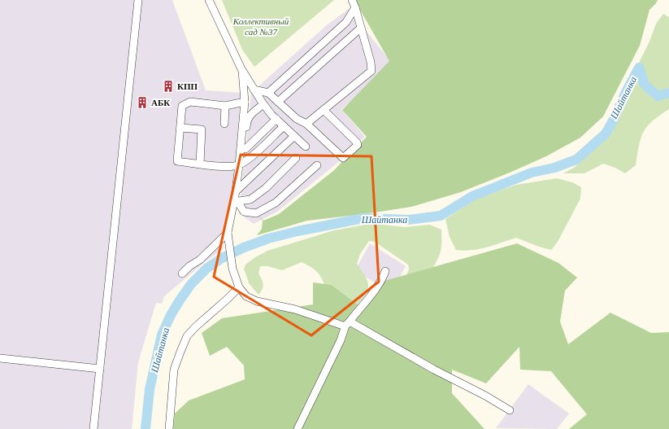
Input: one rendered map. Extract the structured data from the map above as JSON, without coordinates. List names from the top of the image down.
{
  "water": ["Шайтанка"],
  "parks": ["Коллективный сад №37"],
  "places": {
    "building": ["КПП", "АБК"]
  }
}
